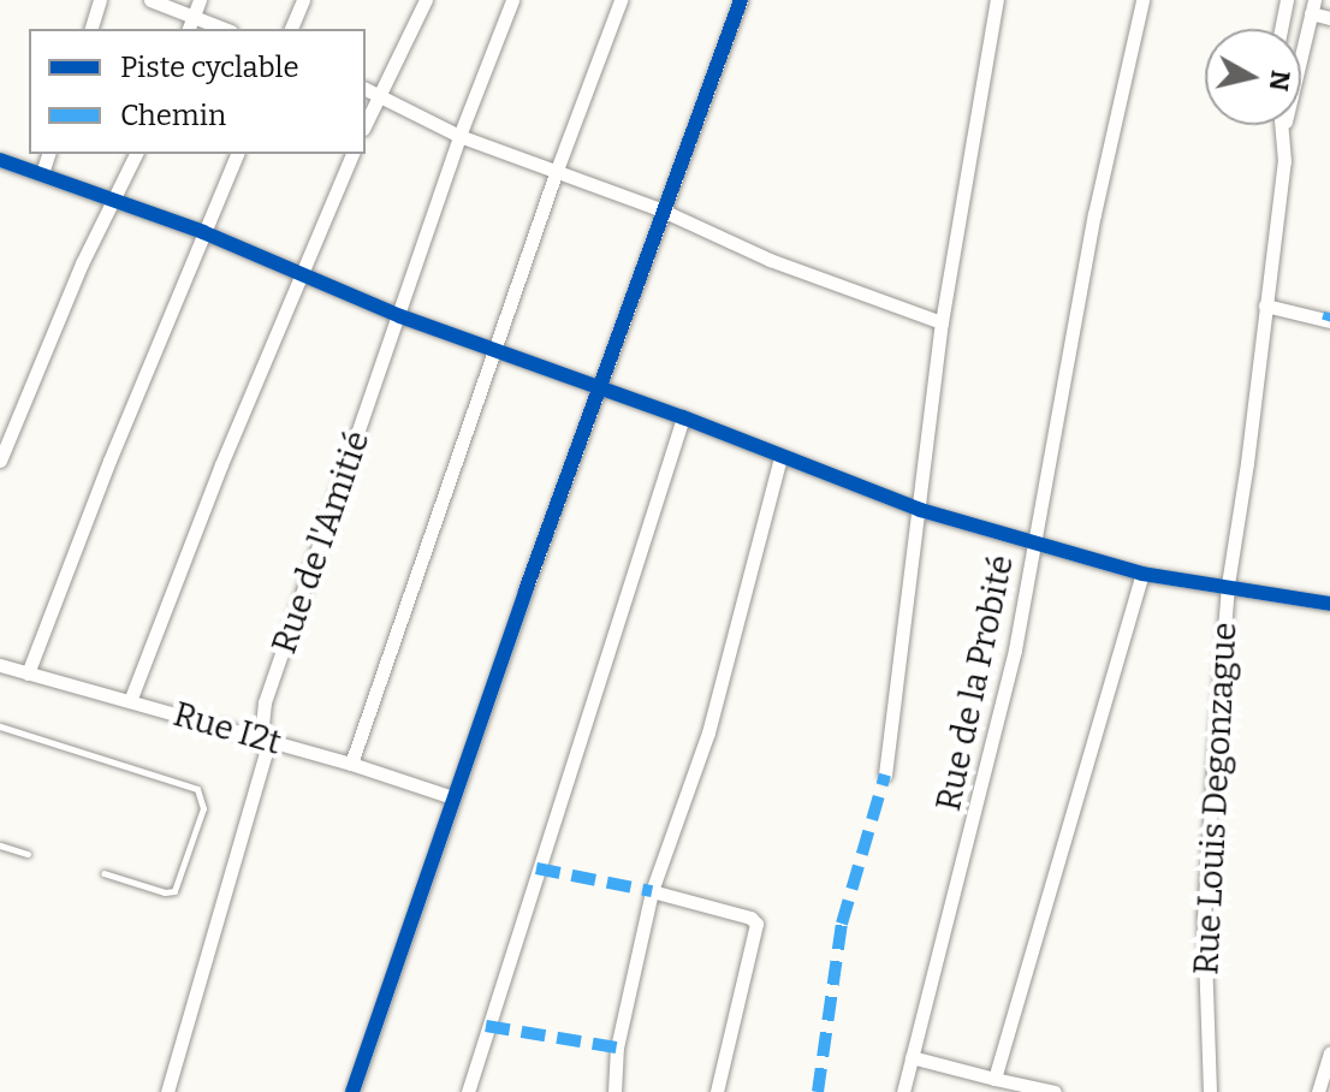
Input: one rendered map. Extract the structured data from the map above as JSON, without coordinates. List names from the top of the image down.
{
  "streets": {
    "street": [
      "Rue de l'Amitié",
      "Rue de la Probité",
      "Rue I2t",
      "Rue Louis Degonzague"
    ]
  },
  "crossings": [
    ["Rue de l'Amitié", "Rue I2t"]
  ],
  "legend": ["Piste cyclable", "Chemin"],
  "north": "right"
}
